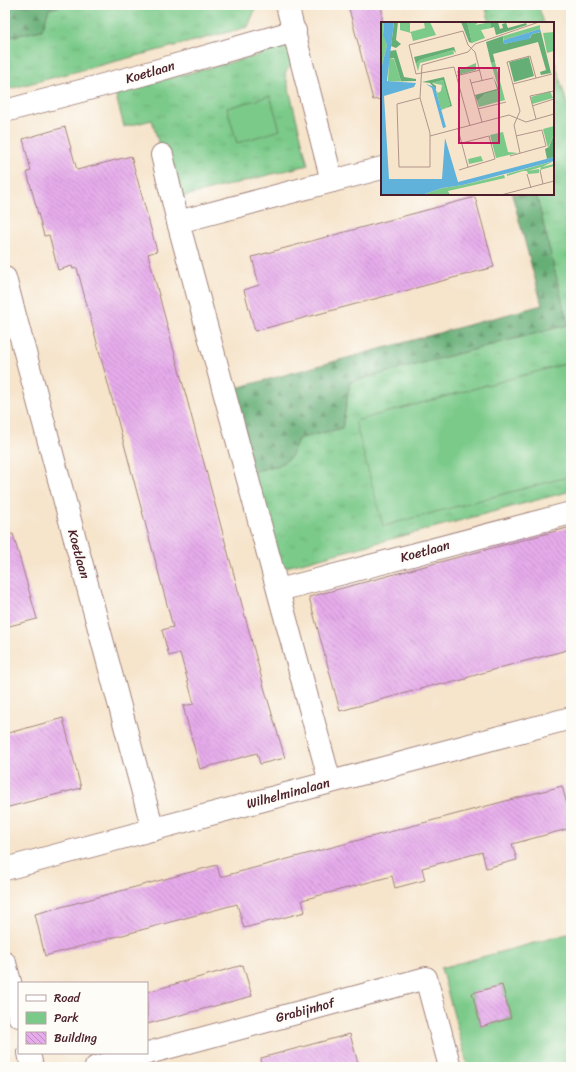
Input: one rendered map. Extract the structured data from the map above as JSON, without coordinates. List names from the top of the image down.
{
  "streets": {
    "street": ["Koetlaan", "Wilhelminalaan", "Grabijnhof"]
  },
  "crossings": [
    ["Koetlaan", "Wilhelminalaan"]
  ],
  "legend": ["Road", "Park", "Building"]
}
